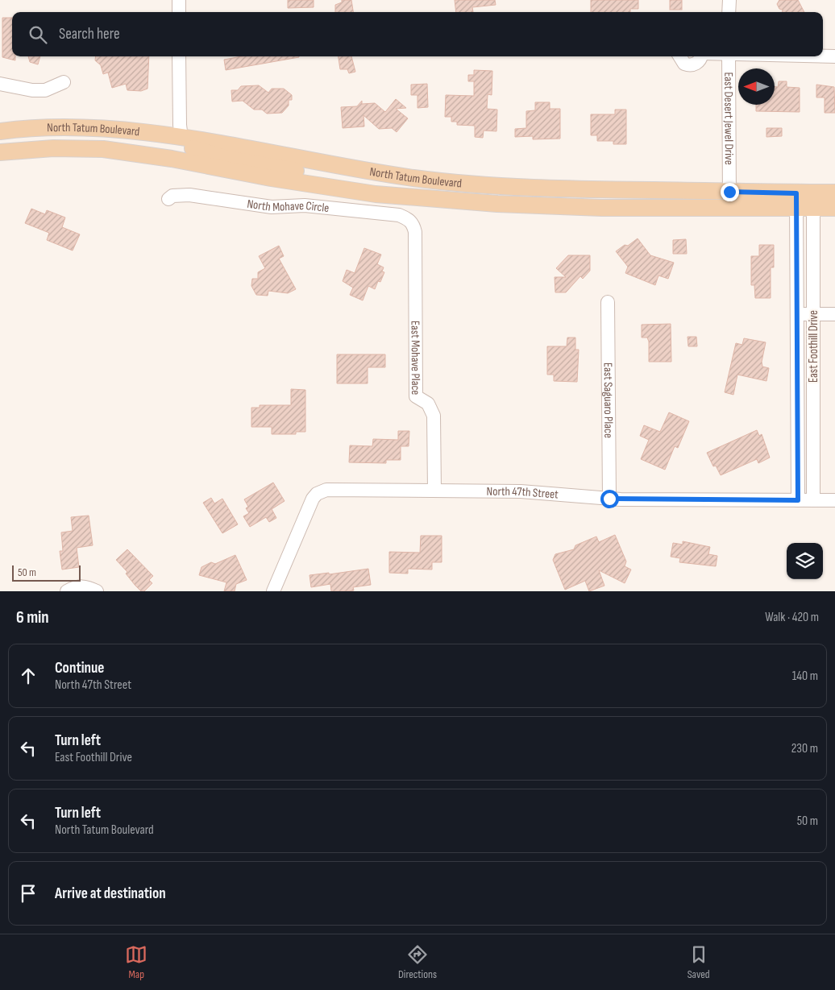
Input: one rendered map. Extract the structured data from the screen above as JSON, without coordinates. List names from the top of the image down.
{
  "streets": {
    "main road": ["North Tatum Boulevard"],
    "street": [
      "East Desert Jewel Drive",
      "North Mohave Circle",
      "East Foothill Drive",
      "East Mohave Place",
      "East Saguaro Place",
      "North 47th Street"
    ]
  },
  "crossings": [
    ["East Desert Jewel Drive", "North Tatum Boulevard"],
    ["North Tatum Boulevard", "East Foothill Drive"],
    ["North Mohave Circle", "East Mohave Place"],
    ["East Foothill Drive", "North 47th Street"],
    ["East Mohave Place", "North 47th Street"],
    ["East Saguaro Place", "North 47th Street"]
  ],
  "scale_bar": "50 m",
  "north": "left",
  "page": {
    "search": "Search here",
    "scale": "50 m",
    "heading": ["6 min", "Walk · 420 m"],
    "list": [
      ["Continue", "North 47th Street", "140 m"],
      ["Turn left", "East Foothill Drive", "230 m"],
      ["Turn left", "North Tatum Boulevard", "50 m"],
      "Arrive at destination"
    ],
    "nav": ["Map", "Directions", "Saved"]
  }
}
